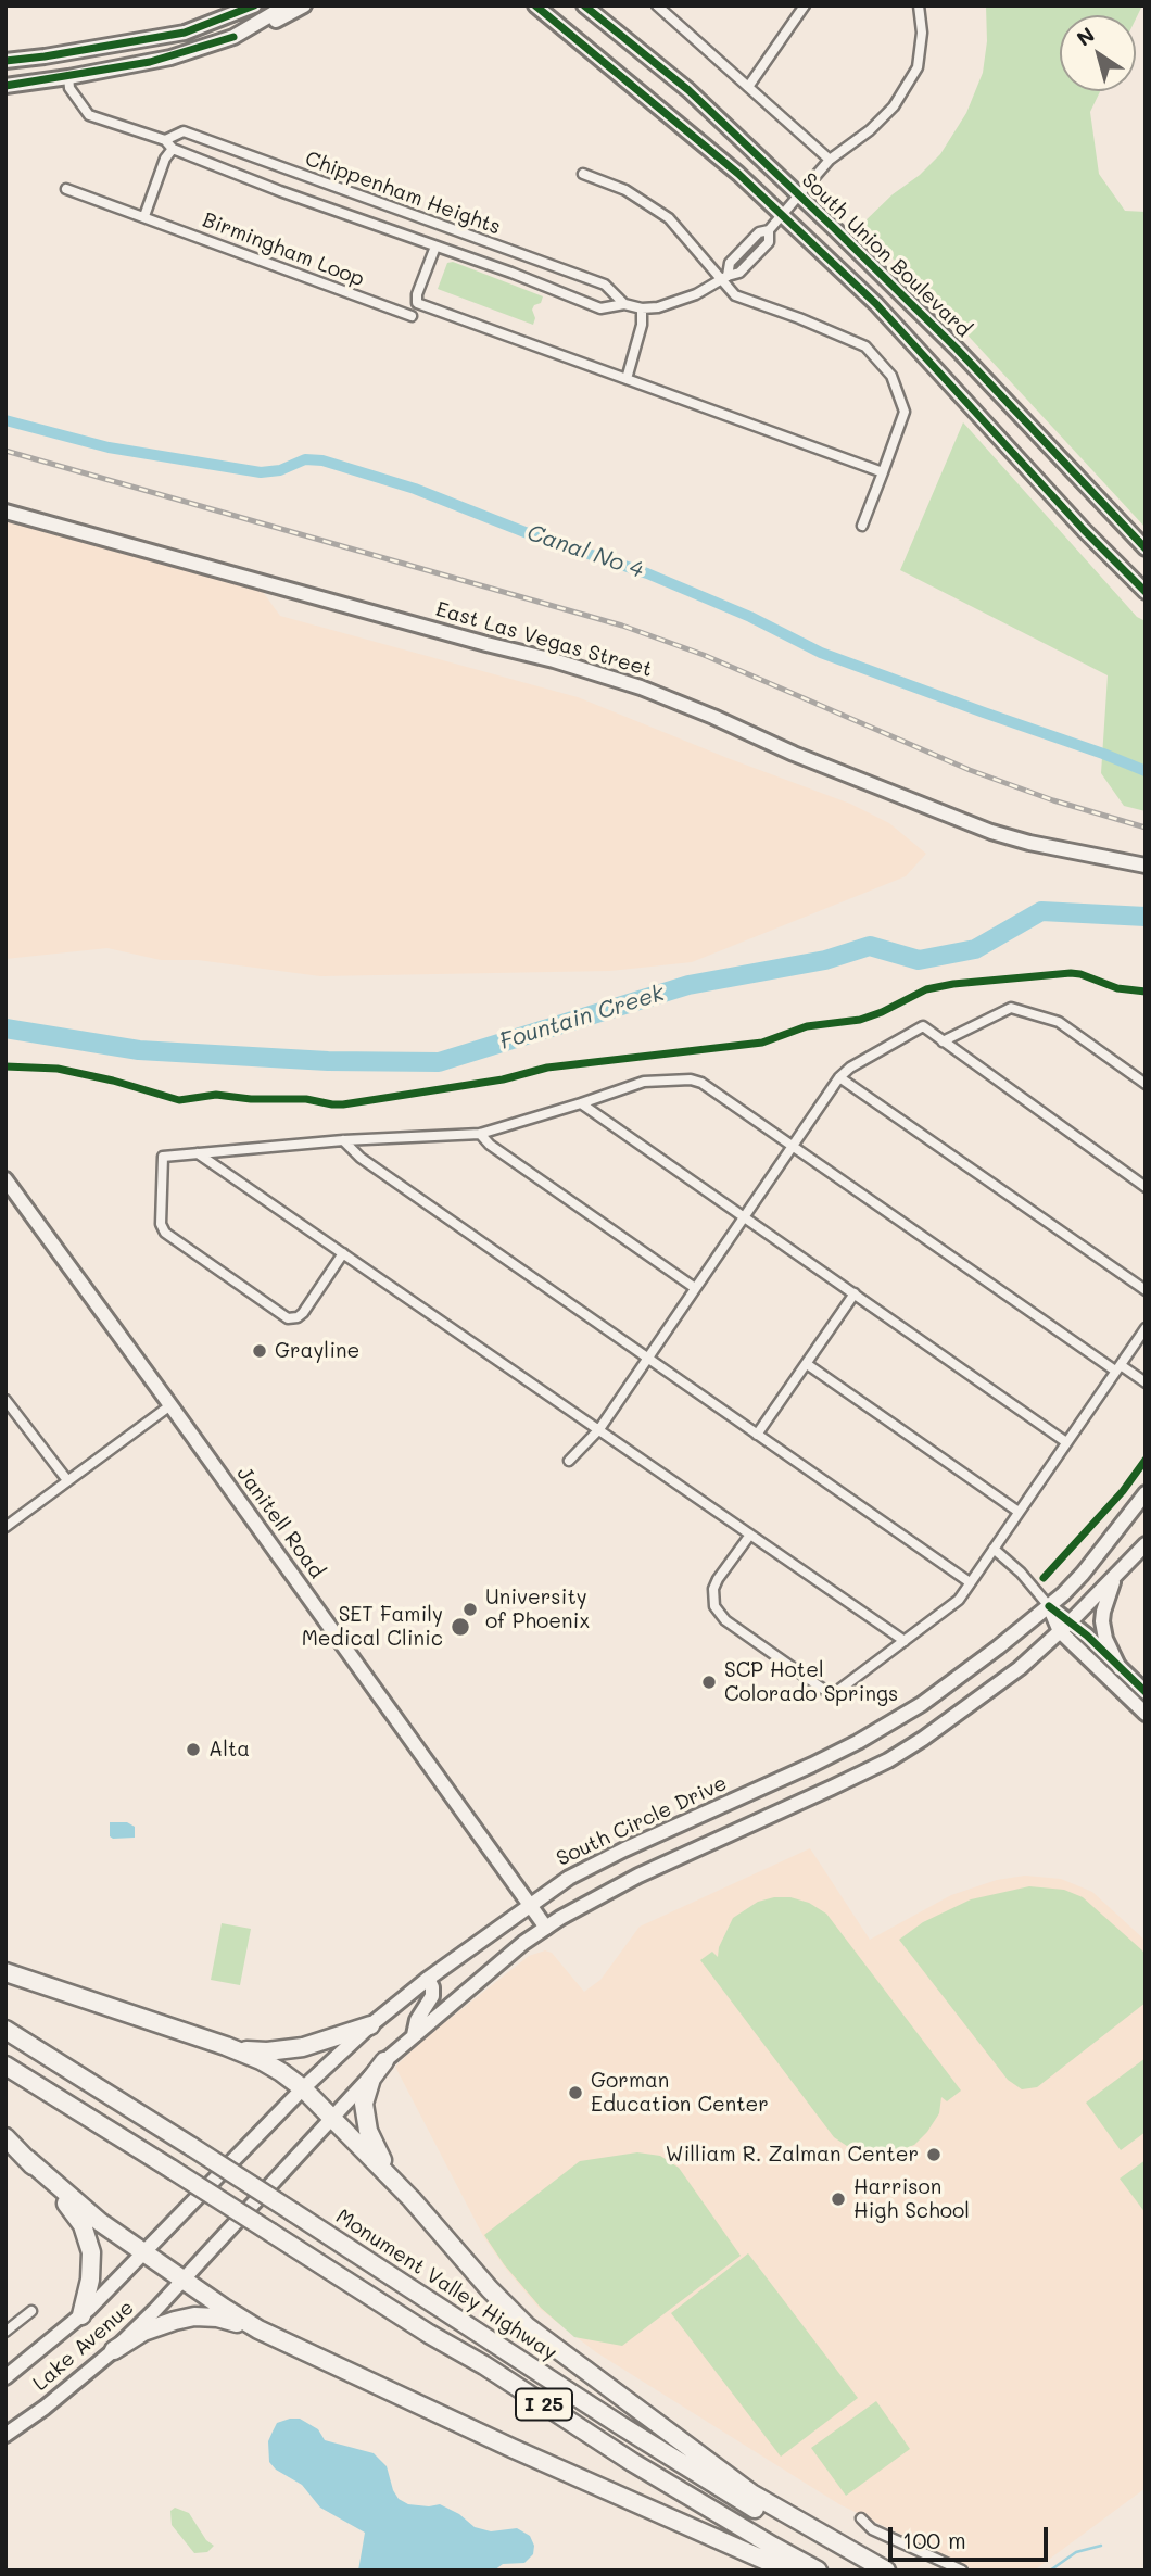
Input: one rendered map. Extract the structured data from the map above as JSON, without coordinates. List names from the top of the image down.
{
  "streets": {
    "highway": ["Monument Valley Highway", "I 25"],
    "main road": [
      "South Union Boulevard",
      "East Las Vegas Street",
      "Janitell Road",
      "South Circle Drive",
      "Lake Avenue"
    ],
    "street": ["Chippenham Heights", "Birmingham Loop"]
  },
  "crossings": [
    ["Chippenham Heights", "South Union Boulevard"],
    ["Janitell Road", "South Circle Drive"],
    ["South Circle Drive", "Lake Avenue"]
  ],
  "water": ["Canal No 4", "Fountain Creek"],
  "places": [
    "Grayline",
    "University of Phoenix",
    "SET Family Medical Clinic",
    "SCP Hotel Colorado Springs",
    "Alta",
    "Gorman Education Center",
    "William R. Zalman Center",
    "Harrison High School"
  ],
  "scale_bar": "100 m",
  "north": "top left"
}
